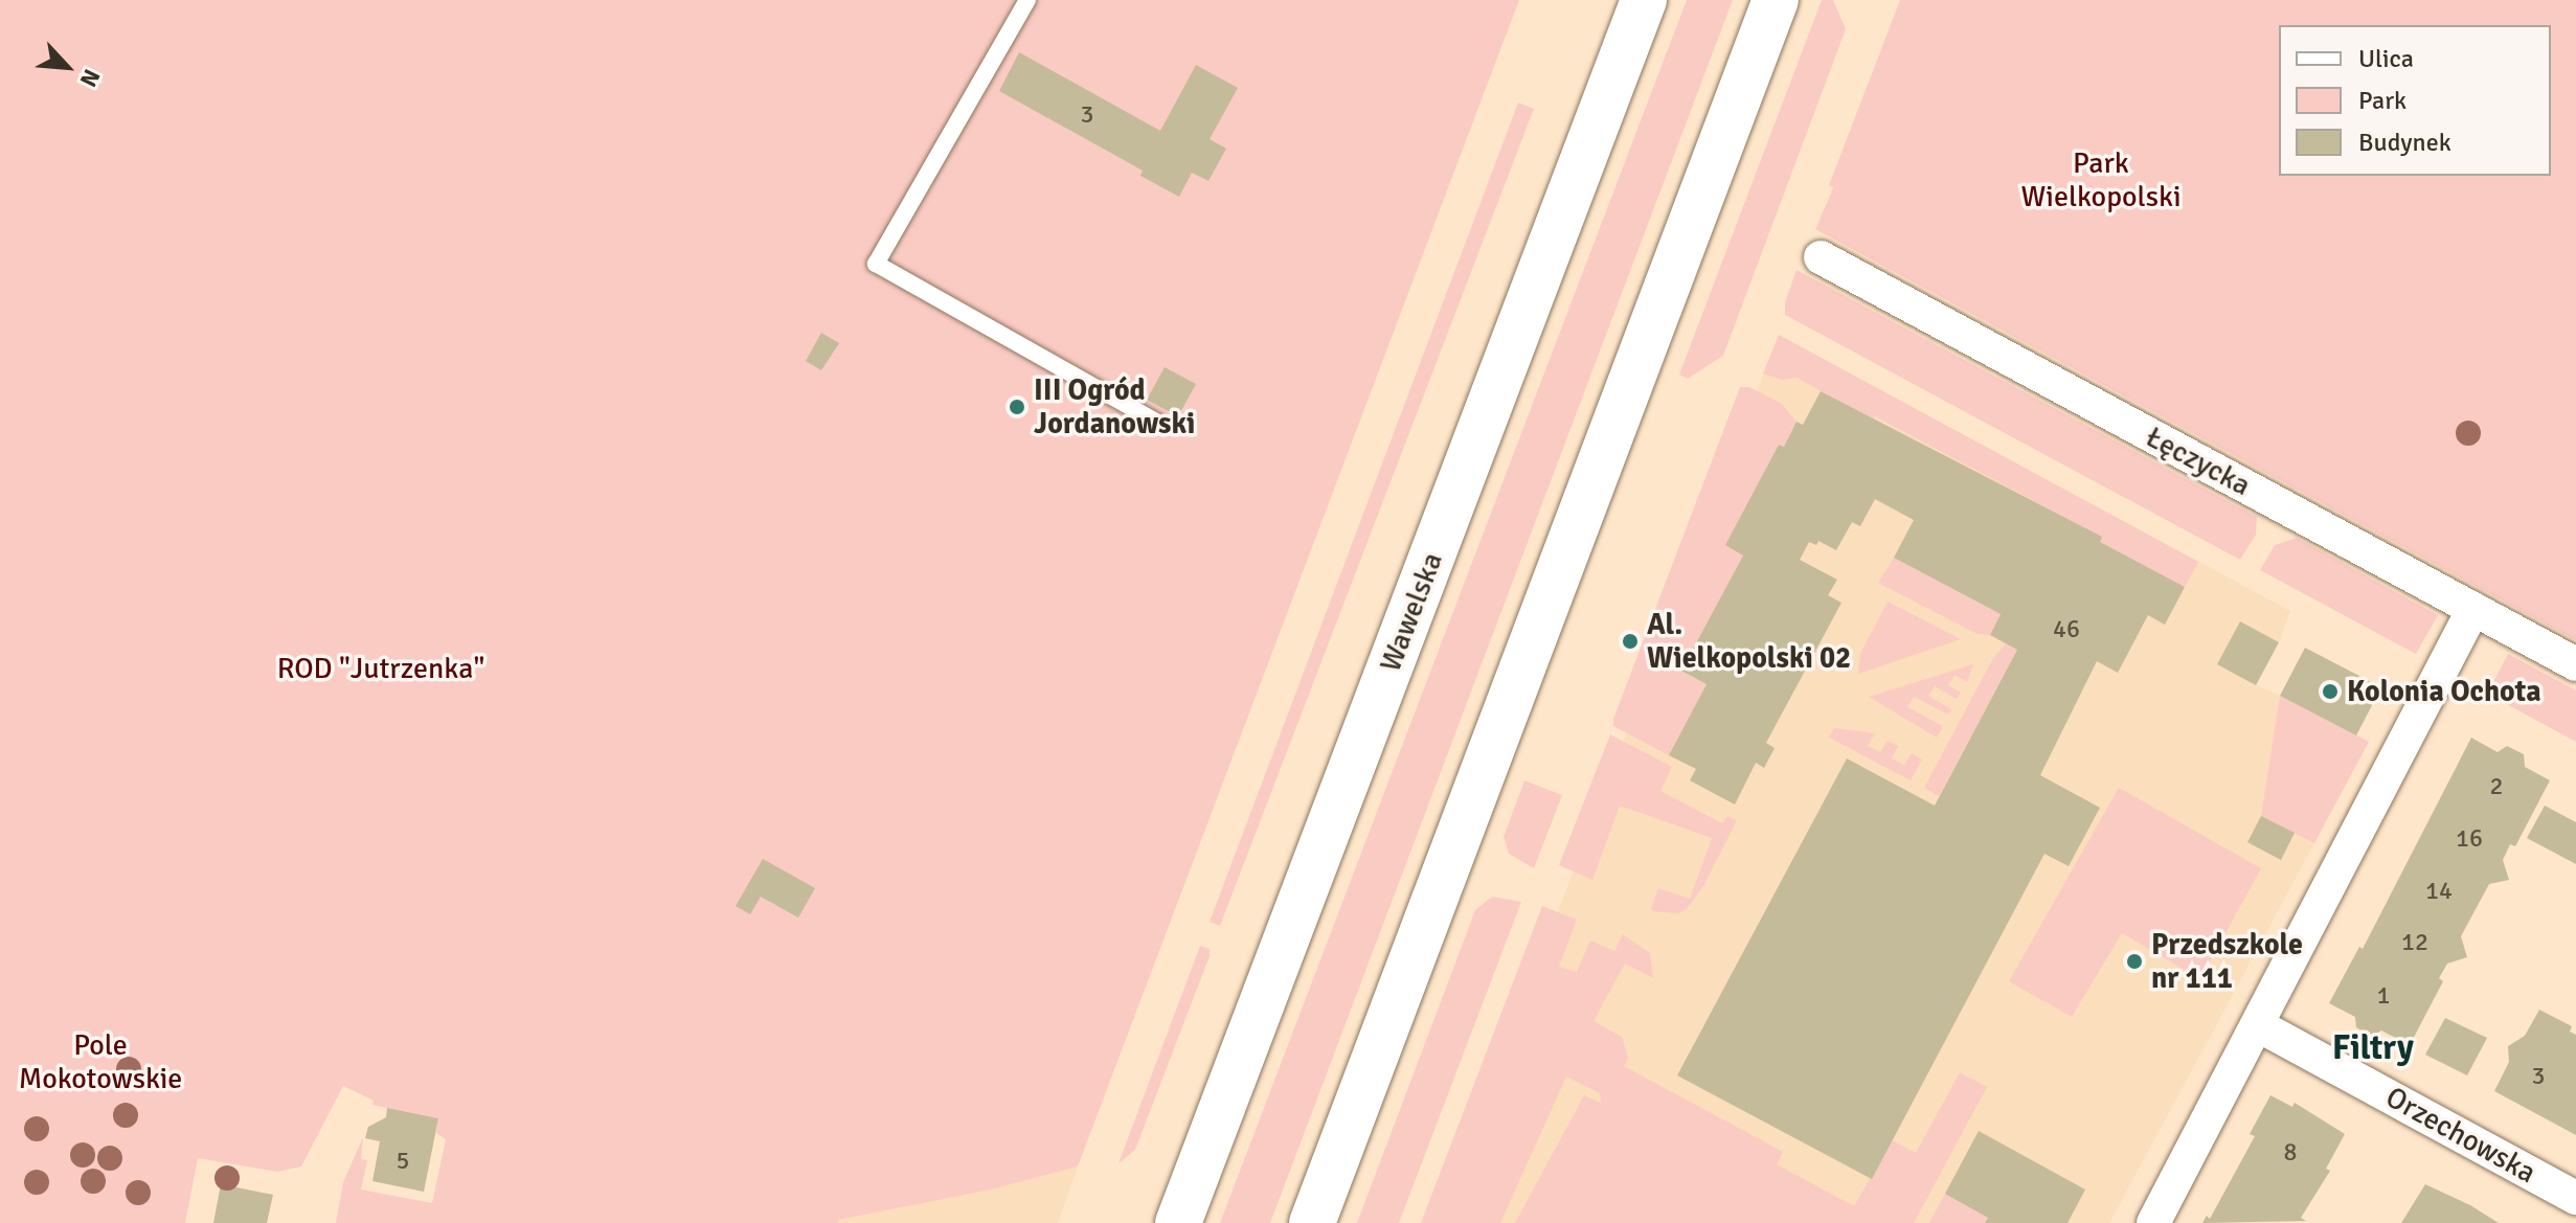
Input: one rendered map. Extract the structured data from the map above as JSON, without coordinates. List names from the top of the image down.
{
  "streets": {
    "main road": ["Wawelska"],
    "street": ["Łęczycka", "Orzechowska"]
  },
  "districts": ["Filtry"],
  "parks": ["Park Wielkopolski", "ROD \"Jutrzenka\"", "Pole Mokotowskie"],
  "places": [
    "III Ogród Jordanowski",
    "Al. Wielkopolski 02",
    "Kolonia Ochota",
    "Przedszkole nr 111"
  ],
  "house_numbers": [
    "3",
    "46",
    "2",
    "16",
    "14",
    "12",
    "1",
    "3",
    "8",
    "5"
  ],
  "legend": ["Ulica", "Park", "Budynek"],
  "north": "bottom right"
}
